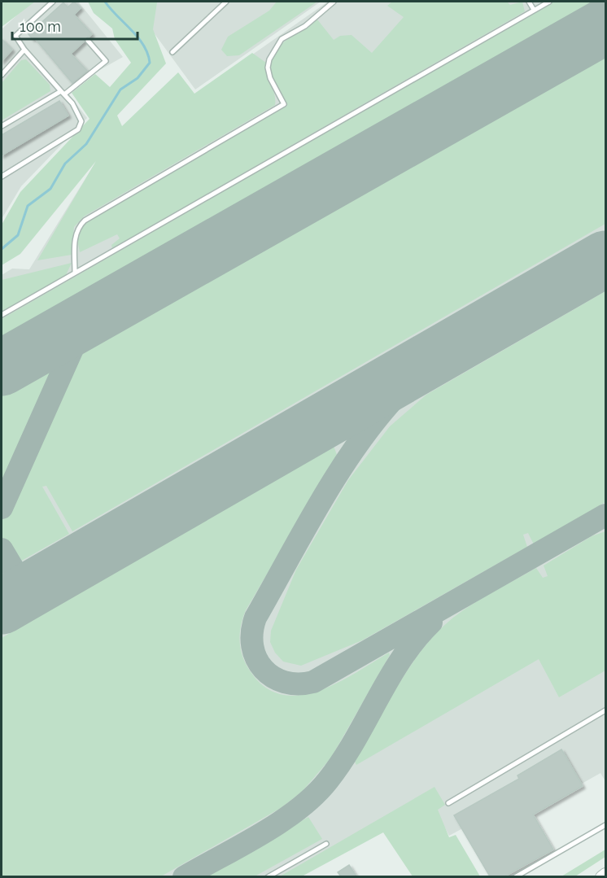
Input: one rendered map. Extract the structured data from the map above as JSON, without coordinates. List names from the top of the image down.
{
  "scale_bar": "100 m"
}
